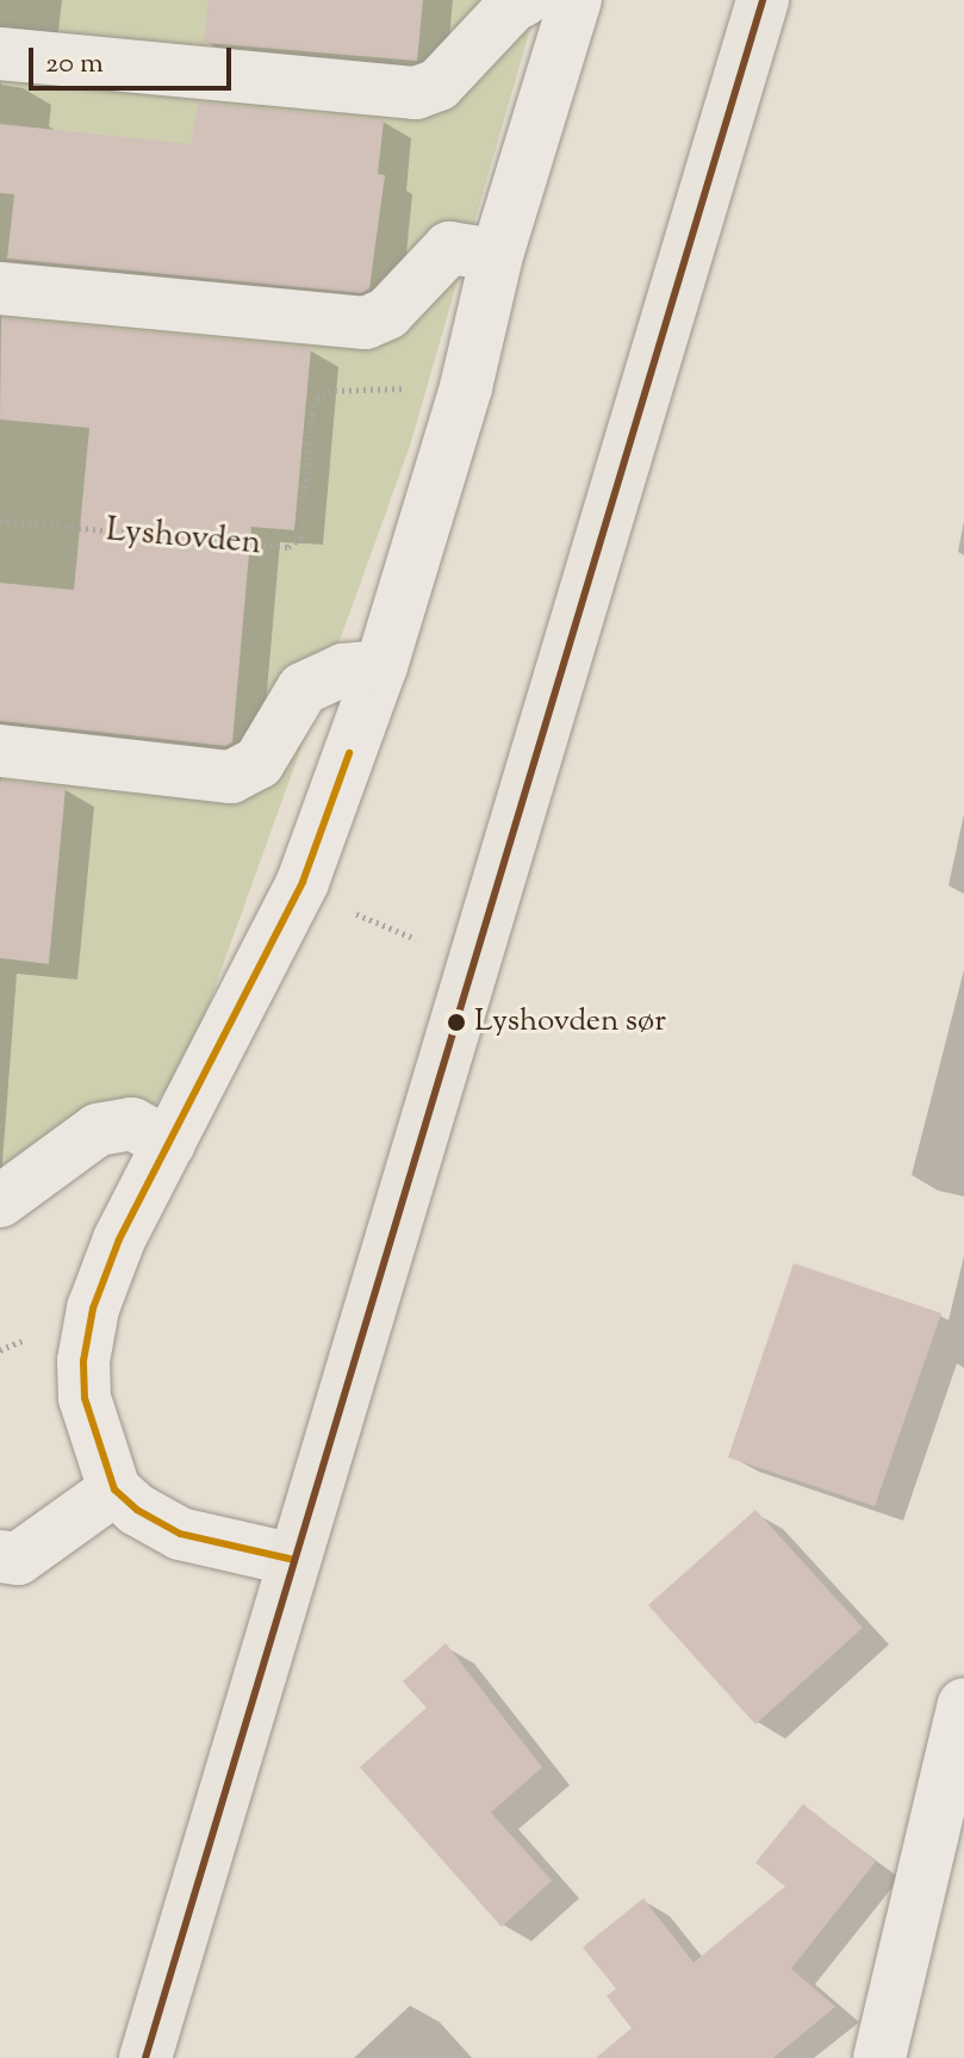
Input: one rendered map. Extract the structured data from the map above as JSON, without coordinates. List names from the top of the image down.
{
  "streets": {
    "path": ["Lyshovden"]
  },
  "places": ["Lyshovden sør"],
  "scale_bar": "20 m"
}
